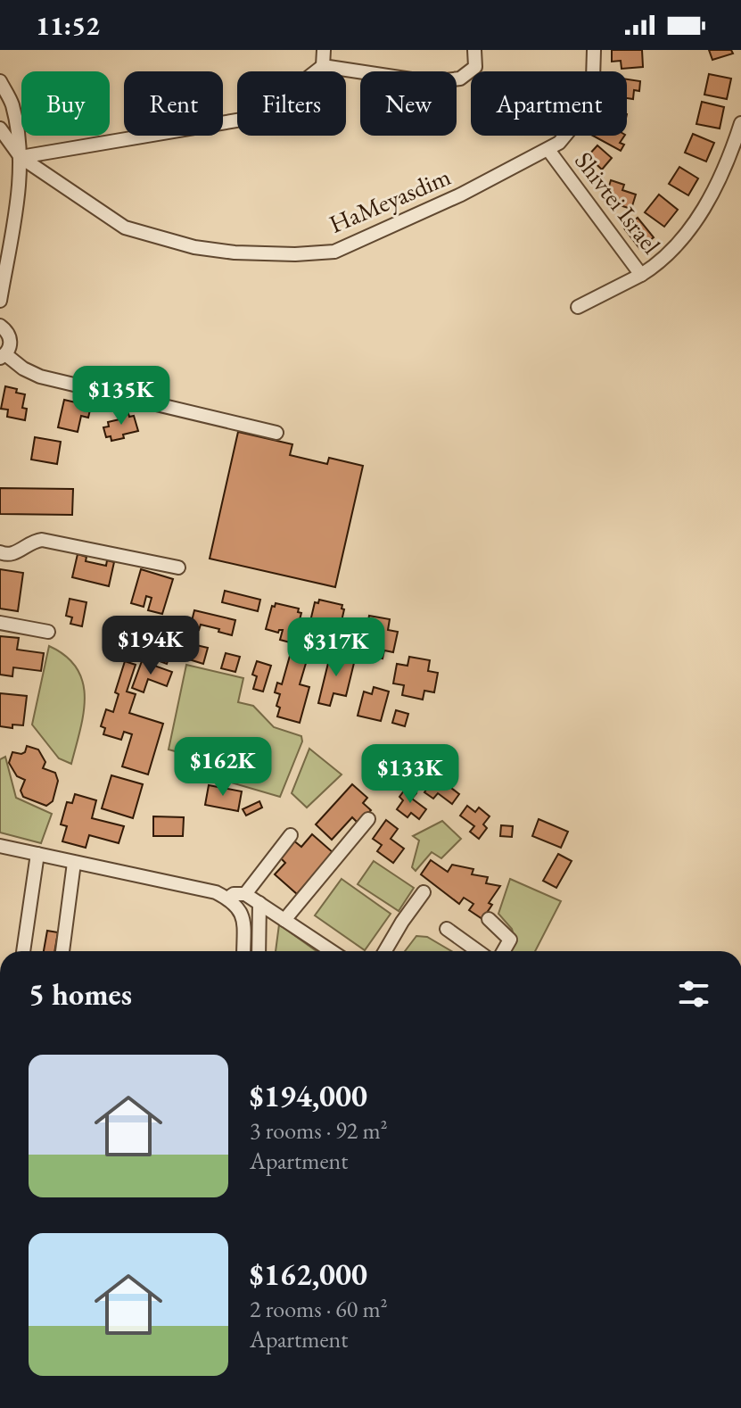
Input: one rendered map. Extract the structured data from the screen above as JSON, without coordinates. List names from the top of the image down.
{
  "streets": {
    "street": ["HaMeyasdim", "Shivtei Israel"]
  },
  "crossings": [
    ["HaMeyasdim", "Shivtei Israel"]
  ],
  "page": {
    "status": "11:52",
    "chip": [
      "Buy",
      "Rent",
      "Filters",
      "New",
      "Apartment"
    ],
    "price": [
      "$135K",
      "$194K",
      "$317K",
      "$162K",
      "$133K"
    ],
    "heading": "5 homes",
    "list": [
      {
        "name": "$194,000",
        "note": "3 rooms · 92 m² · Apartment"
      },
      {
        "name": "$162,000",
        "note": "2 rooms · 60 m² · Apartment"
      }
    ]
  }
}
